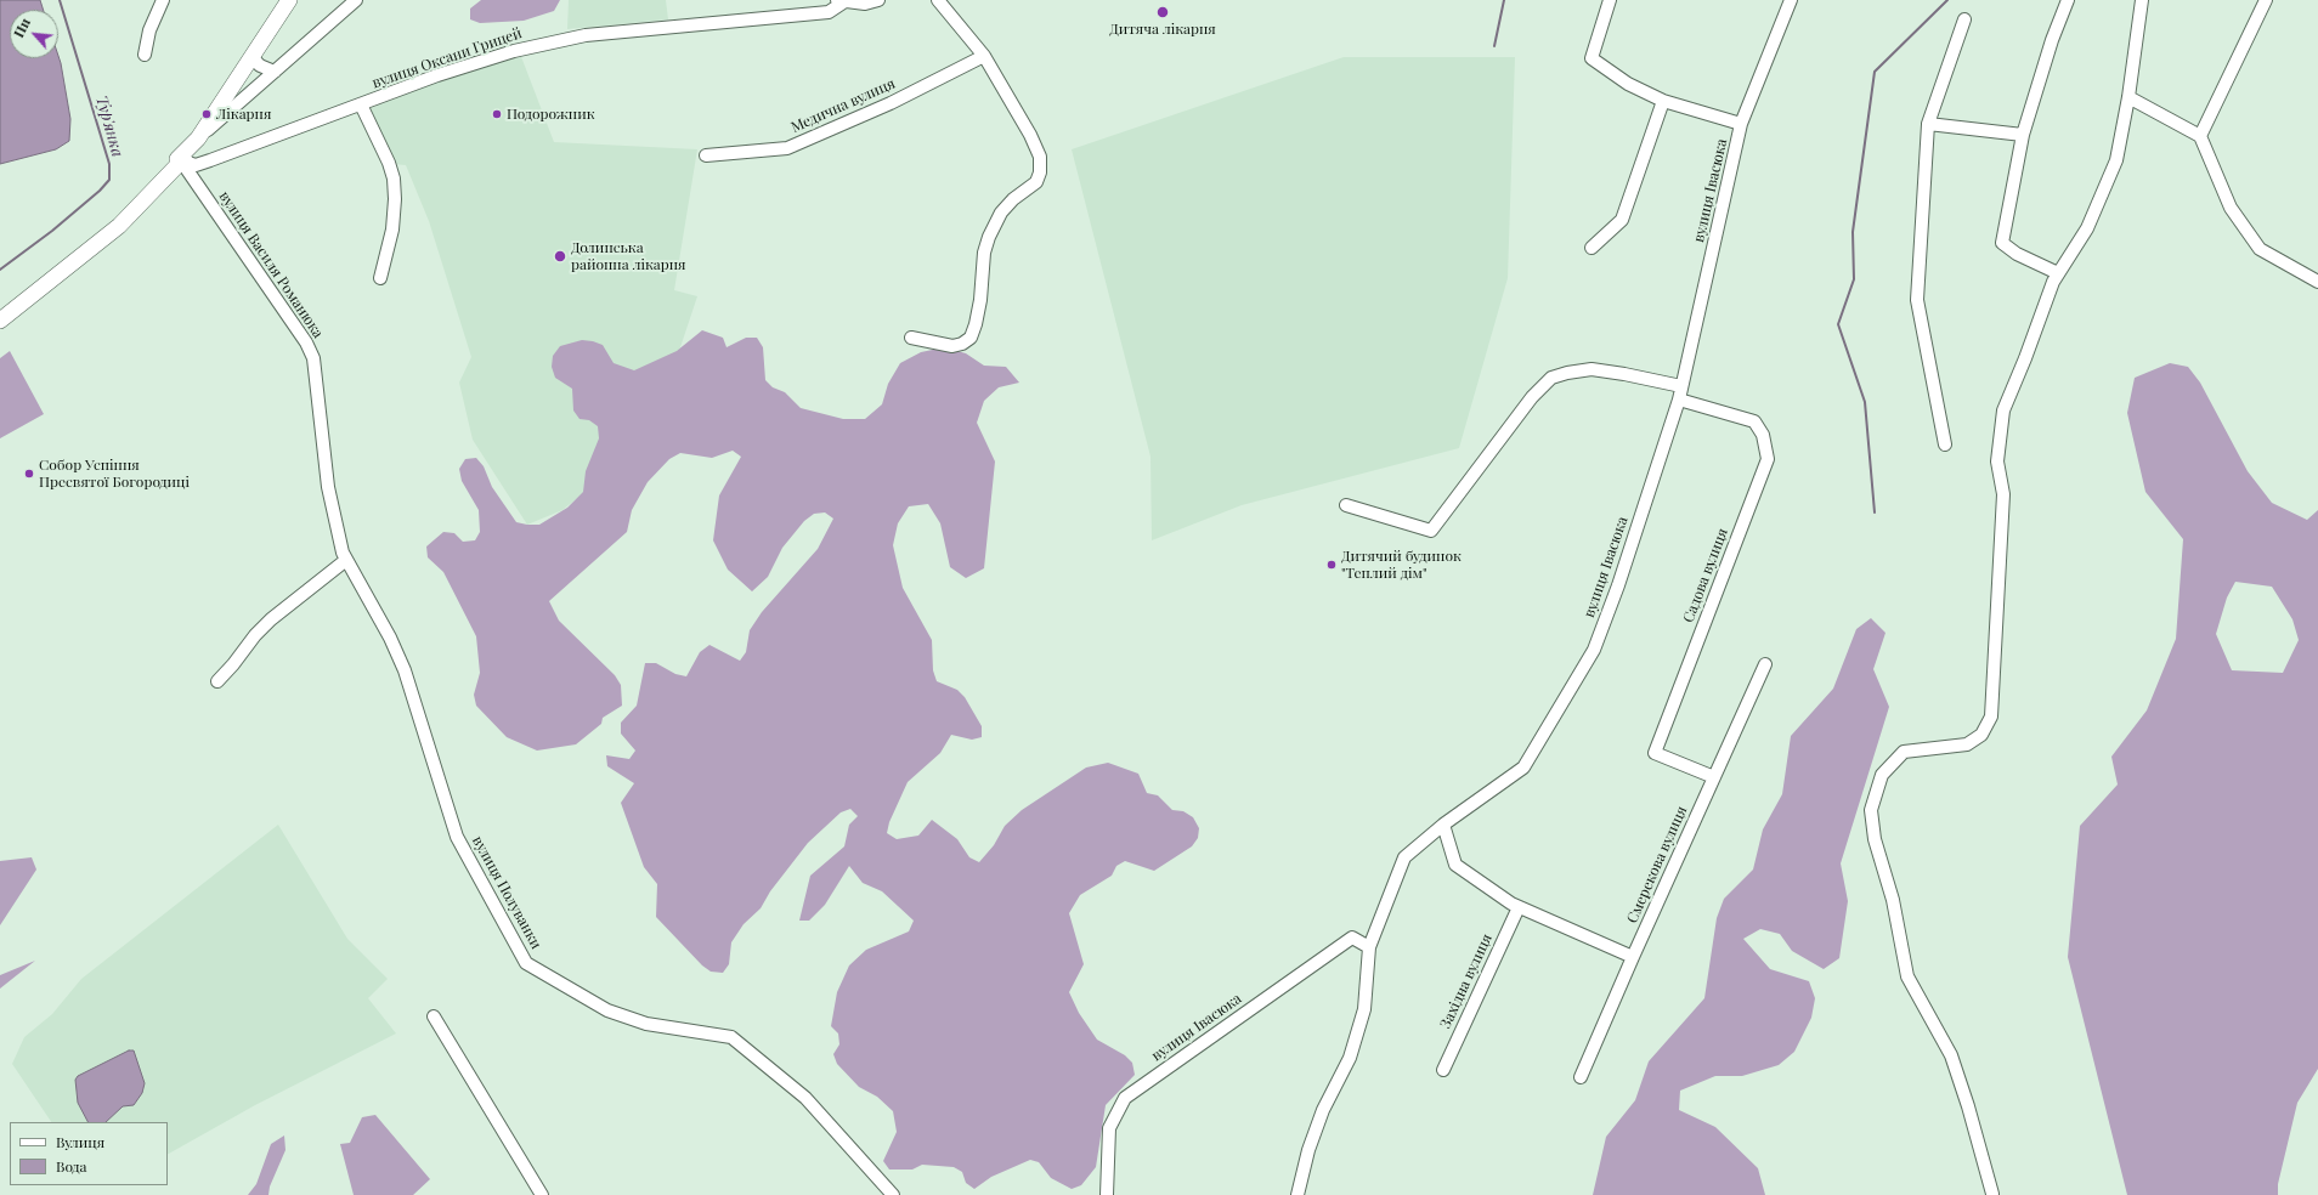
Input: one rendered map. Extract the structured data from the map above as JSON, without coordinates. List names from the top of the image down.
{
  "streets": {
    "street": [
      "вулиця Оксани Грицей",
      "Медична вулиця",
      "вулиця Івасюка",
      "вулиця Василя Романюка",
      "Садова вулиця",
      "Смерекова вулиця",
      "вулиця Полуванки",
      "Західна вулиця"
    ]
  },
  "crossings": [
    ["вулиця Оксани Грицей", "вулиця Василя Романюка"],
    ["вулиця Івасюка", "Садова вулиця"],
    ["вулиця Василя Романюка", "вулиця Полуванки"],
    ["Садова вулиця", "Смерекова вулиця"]
  ],
  "water": ["Тур'янка"],
  "places": [
    "Дитяча лікарня",
    "Лікарня",
    "Подорожник",
    "Долинська районна лікарня",
    "Собор Успіння Пресвятої Богородиці",
    "Дитячий будинок \"Теплий дім\""
  ],
  "legend": ["Вулиця", "Вода"],
  "north": "top left"
}
